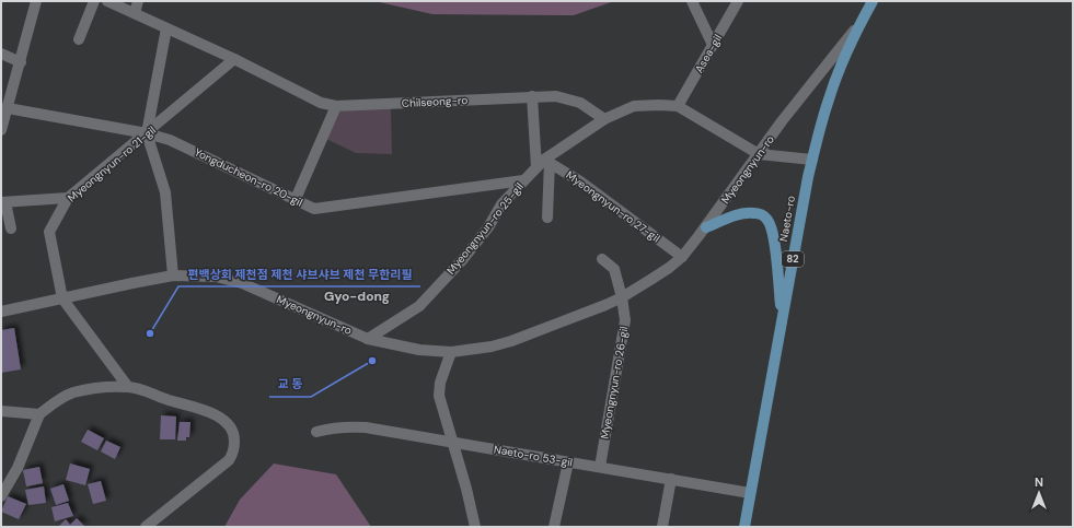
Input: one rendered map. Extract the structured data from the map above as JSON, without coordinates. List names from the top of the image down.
{
  "streets": {
    "main road": ["Naeto-ro", "82"],
    "street": [
      "Asea-gil",
      "Chilseong-ro",
      "Myeongnyun-ro 21-gil",
      "Myeongnyun-ro",
      "Yongducheon-ro 20-gil",
      "Myeongnyun-ro 27-gil",
      "Myeongnyun-ro 25-gil",
      "Myeongnyun-ro 26-gil",
      "Naeto-ro 53-gil"
    ]
  },
  "crossings": [
    ["Chilseong-ro", "Myeongnyun-ro 21-gil"],
    ["Chilseong-ro", "Myeongnyun-ro 25-gil"],
    ["Myeongnyun-ro 21-gil", "Myeongnyun-ro"],
    ["Myeongnyun-ro 21-gil", "Yongducheon-ro 20-gil"],
    ["Myeongnyun-ro", "Myeongnyun-ro 27-gil"],
    ["Myeongnyun-ro", "Naeto-ro"],
    ["Myeongnyun-ro", "Myeongnyun-ro 25-gil"],
    ["Myeongnyun-ro", "Myeongnyun-ro 26-gil"],
    ["Yongducheon-ro 20-gil", "Myeongnyun-ro 25-gil"],
    ["Myeongnyun-ro 27-gil", "Myeongnyun-ro 25-gil"],
    ["Naeto-ro", "Naeto-ro 53-gil"],
    ["Myeongnyun-ro 26-gil", "Naeto-ro 53-gil"]
  ],
  "districts": ["Gyo-dong"],
  "places": ["편백상회 제천점 제천 샤브샤브 제천 무한리필", "교 동"],
  "north": "top"
}
